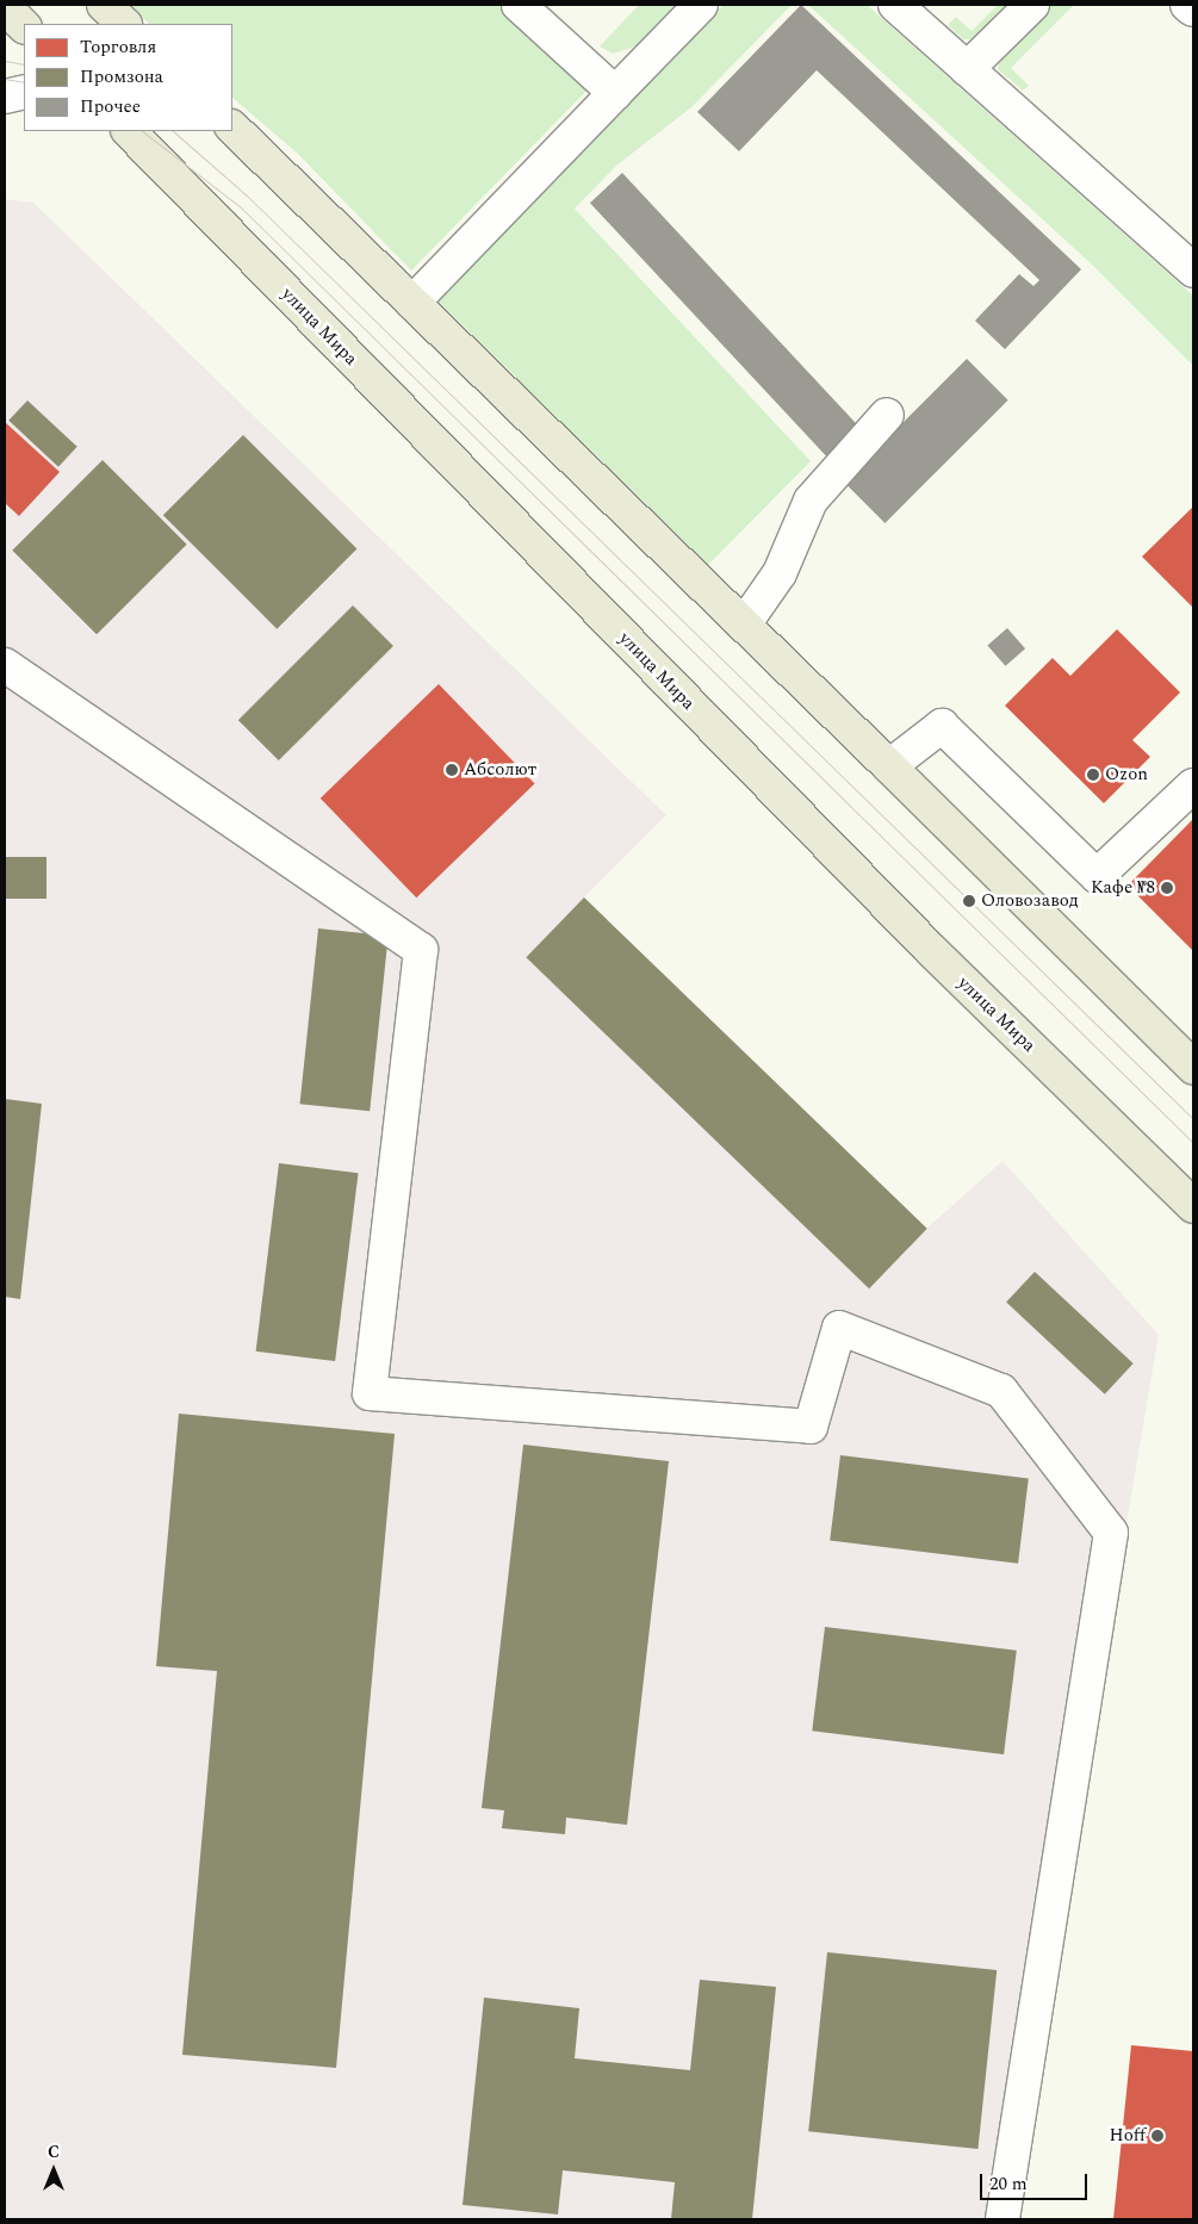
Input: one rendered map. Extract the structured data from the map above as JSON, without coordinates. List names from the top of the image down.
{
  "streets": {
    "main road": ["улица Мира"]
  },
  "places": [
    "Абсолют",
    "Ozon",
    "Кафе №8",
    "Оловозавод",
    "Hoff"
  ],
  "legend": ["Торговля", "Промзона", "Прочее"],
  "scale_bar": "20 m",
  "north": "top"
}
